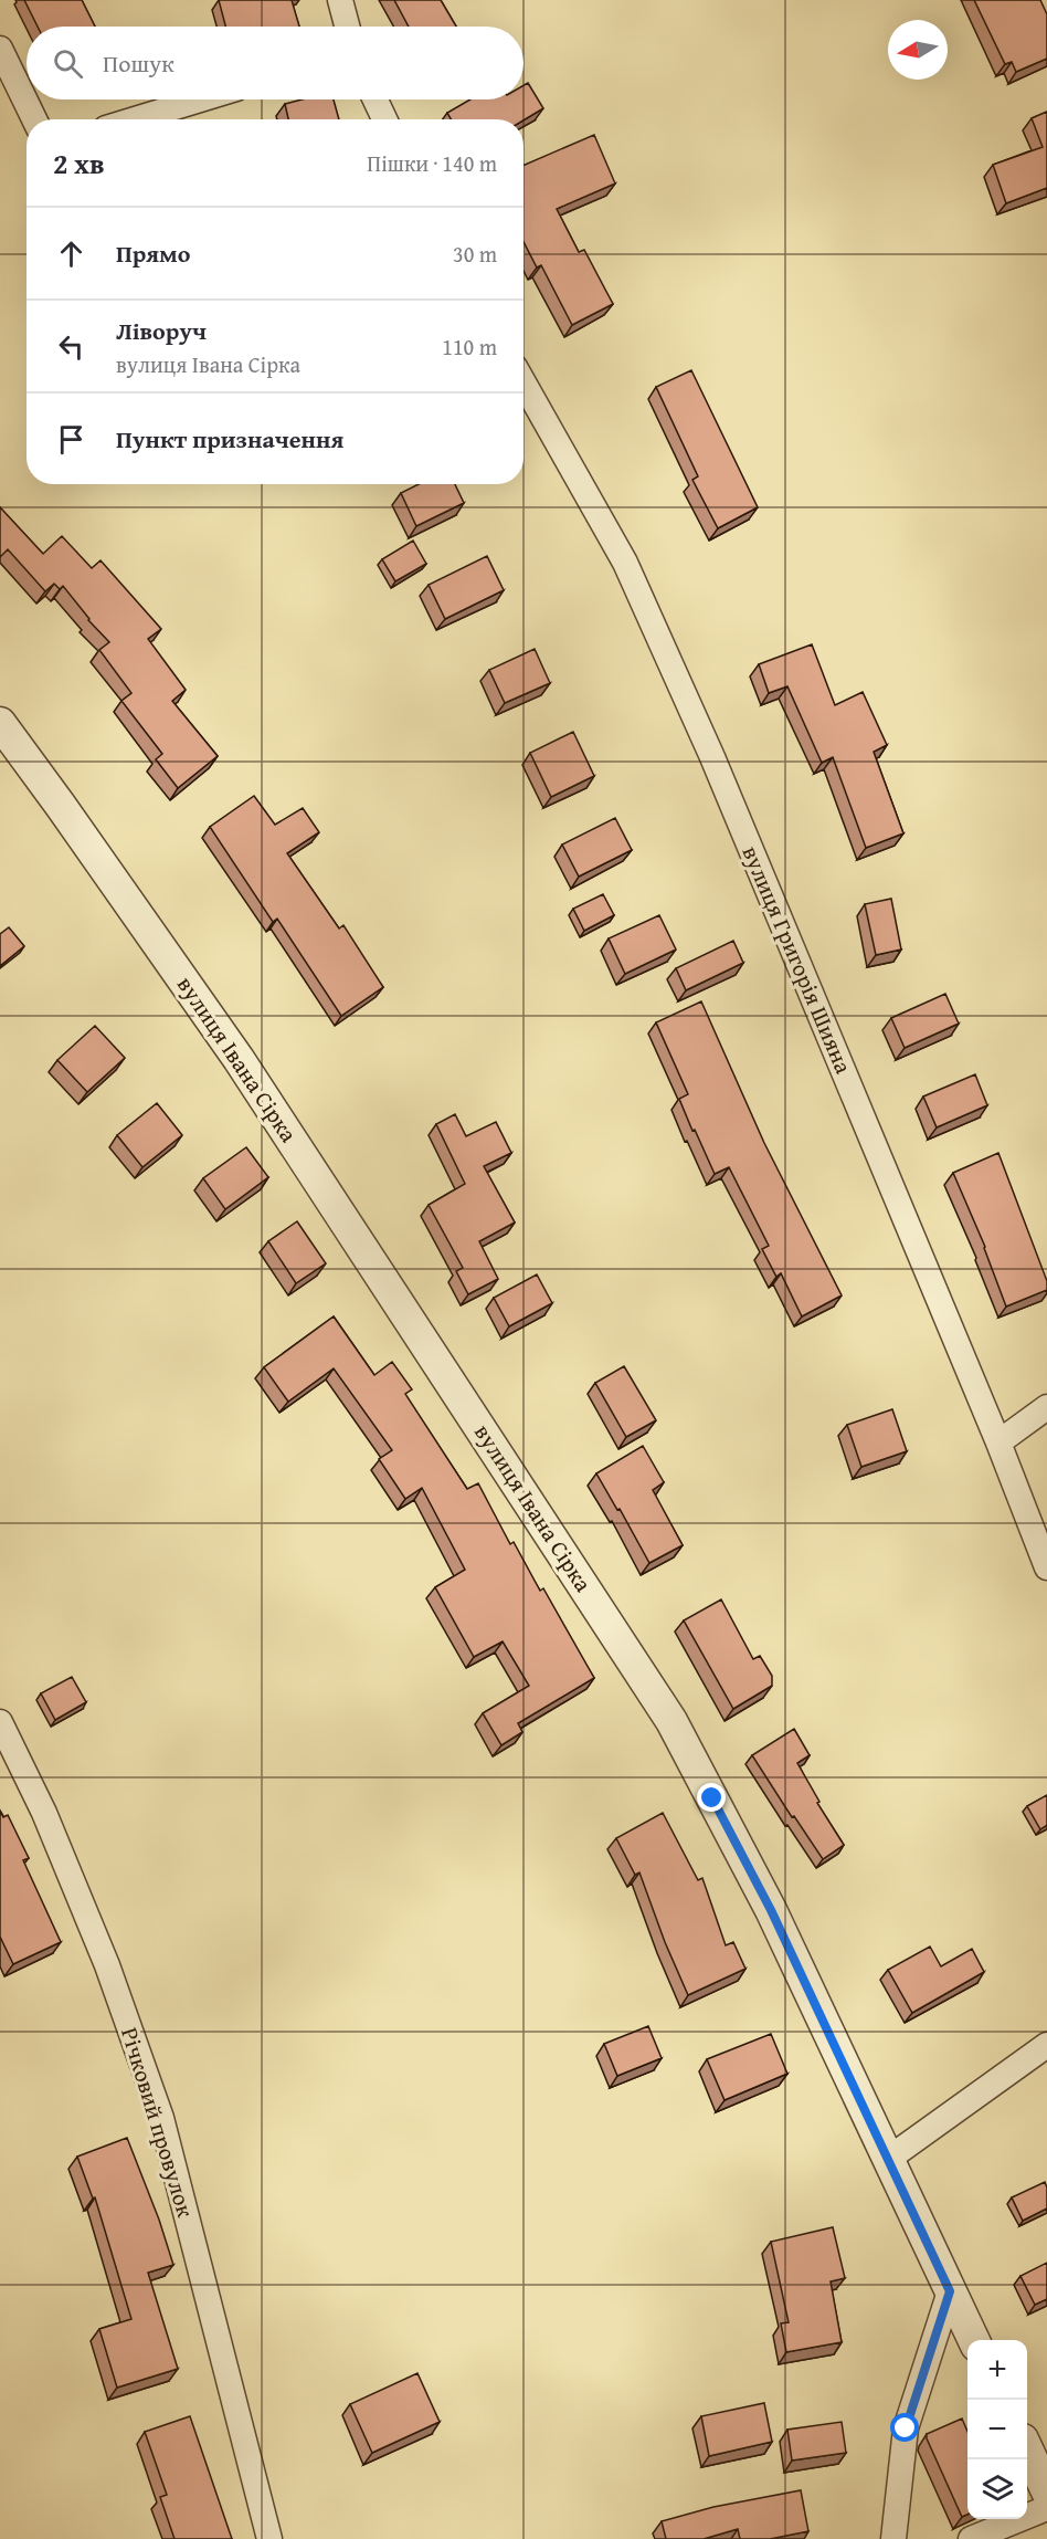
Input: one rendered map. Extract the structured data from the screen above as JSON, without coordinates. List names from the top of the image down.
{
  "streets": {
    "street": ["вулиця Григорія Шияна", "вулиця Івана Сірка", "Річковий провулок"]
  },
  "north": "left",
  "page": {
    "search": "Пошук",
    "heading": ["2 хв", "Пішки · 140 m"],
    "list": [
      ["Прямо", "30 m"],
      ["Ліворуч", "вулиця Івана Сірка", "110 m"],
      "Пункт призначення"
    ],
    "map_buttons": ["+", "−"]
  }
}
